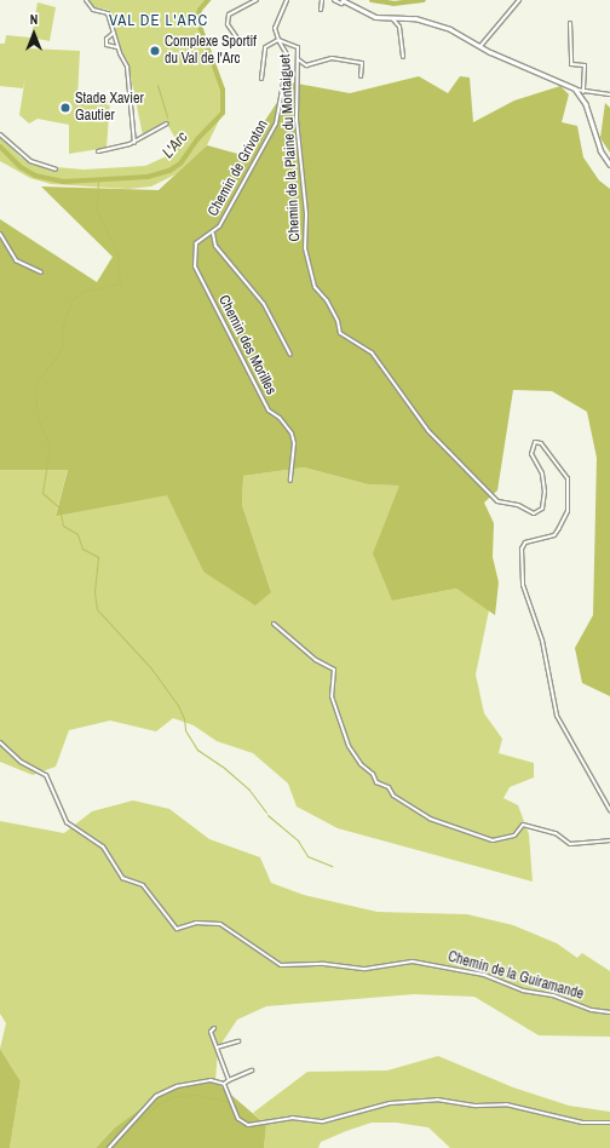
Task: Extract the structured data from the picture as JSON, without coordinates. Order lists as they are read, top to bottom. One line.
{"streets":{"street":["Chemin de la Plaine du Montaiguet","Chemin de Grivoton","Chemin des Morilles","Chemin de la Guiramande"]},"crossings":[["Chemin de la Plaine du Montaiguet","Chemin de Grivoton"],["Chemin de Grivoton","Chemin des Morilles"]],"districts":["VAL DE L'ARC"],"water":["L'Arc"],"places":["Complexe Sportif du Val de l'Arc","Stade Xavier Gautier"],"north":"top"}
